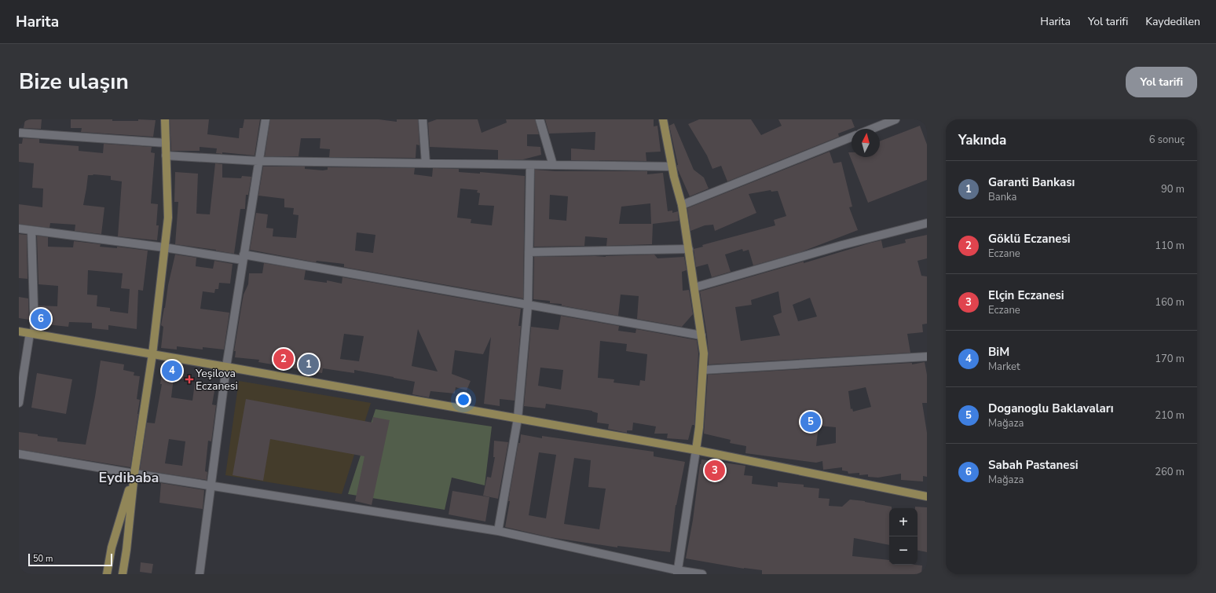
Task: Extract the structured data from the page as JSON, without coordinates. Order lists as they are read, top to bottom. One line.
{"districts":["Eydibaba"],"places":{"health":["Yeşilova Eczanesi"]},"scale_bar":"50 m","north":"top","page":{"header":"Harita","nav":["Harita","Yol tarifi","Kaydedilen"],"title":"Bize ulaşın","buttons":"Yol tarifi","heading":["Yakında","6 sonuç"],"list":[{"mark":"1","name":"Garanti Bankası","note":"Banka","value":"90 m"},{"mark":"2","name":"Göklü Eczanesi","note":"Eczane","value":"110 m"},{"mark":"3","name":"Elçin Eczanesi","note":"Eczane","value":"160 m"},{"mark":"4","name":"BiM","note":"Market","value":"170 m"},{"mark":"5","name":"Doganoglu Baklavaları","note":"Mağaza","value":"210 m"},{"mark":"6","name":"Sabah Pastanesi","note":"Mağaza","value":"260 m"}],"pins":["6","2","1","4","5","3"],"map_buttons":["+","−"],"scale":"50 m"}}
